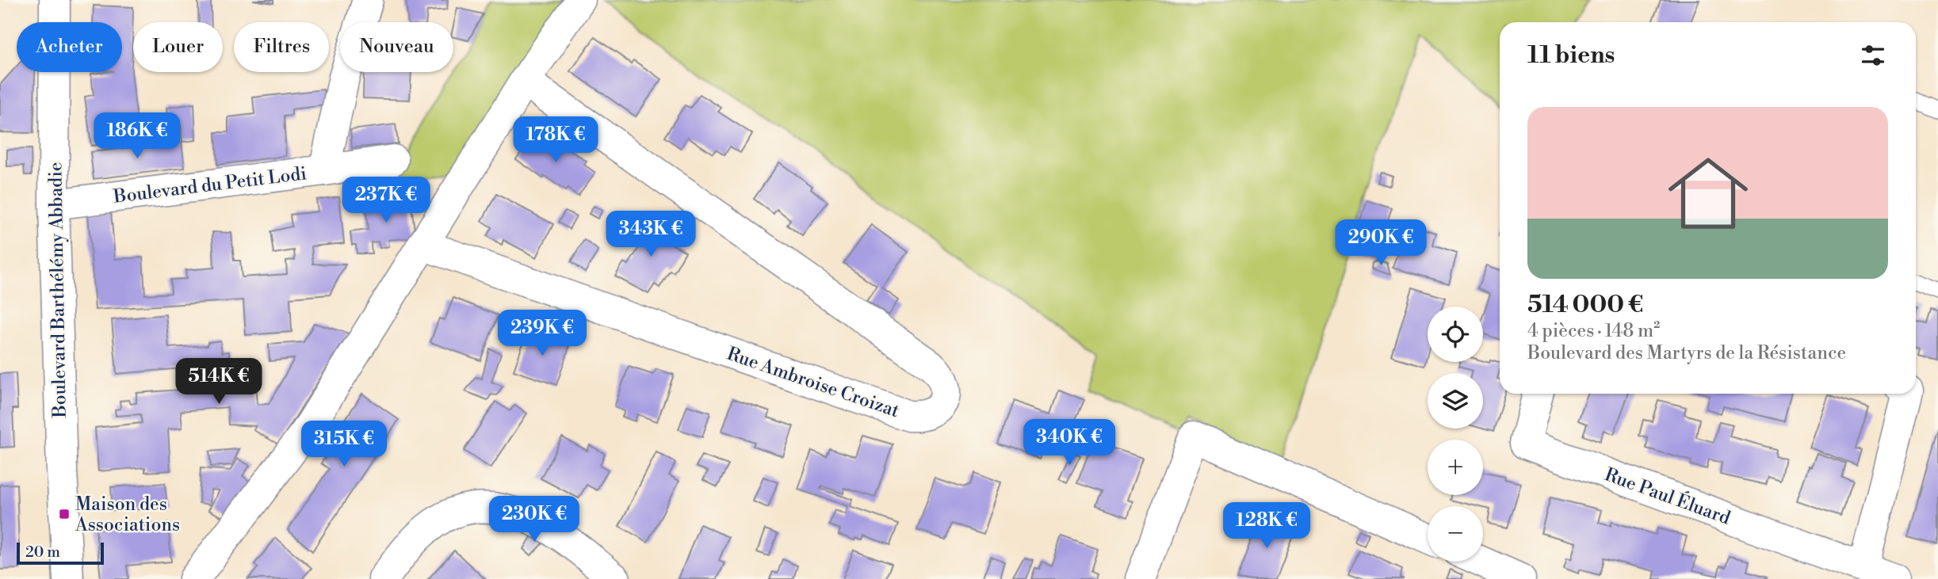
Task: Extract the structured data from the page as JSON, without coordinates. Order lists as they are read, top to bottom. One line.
{"streets":{"street":["Boulevard du Petit Lodi","Boulevard Barthélémy Abbadie","Rue Ambroise Croizat","Rue Paul Éluard"]},"crossings":[["Boulevard du Petit Lodi","Boulevard Barthélémy Abbadie"]],"places":{"transit":["Maison des Associations"]},"scale_bar":"20 m","page":{"chip":["Acheter","Louer","Filtres","Nouveau"],"heading":"11 biens","list":[{"name":"514 000 €","note":"4 pièces · 148 m² · Boulevard des Martyrs de la Résistance"}],"price":["186K €","178K €","237K €","343K €","290K €","239K €","514K €","340K €","315K €","230K €","128K €"],"map_buttons":["+","−"],"scale":"20 m"}}
